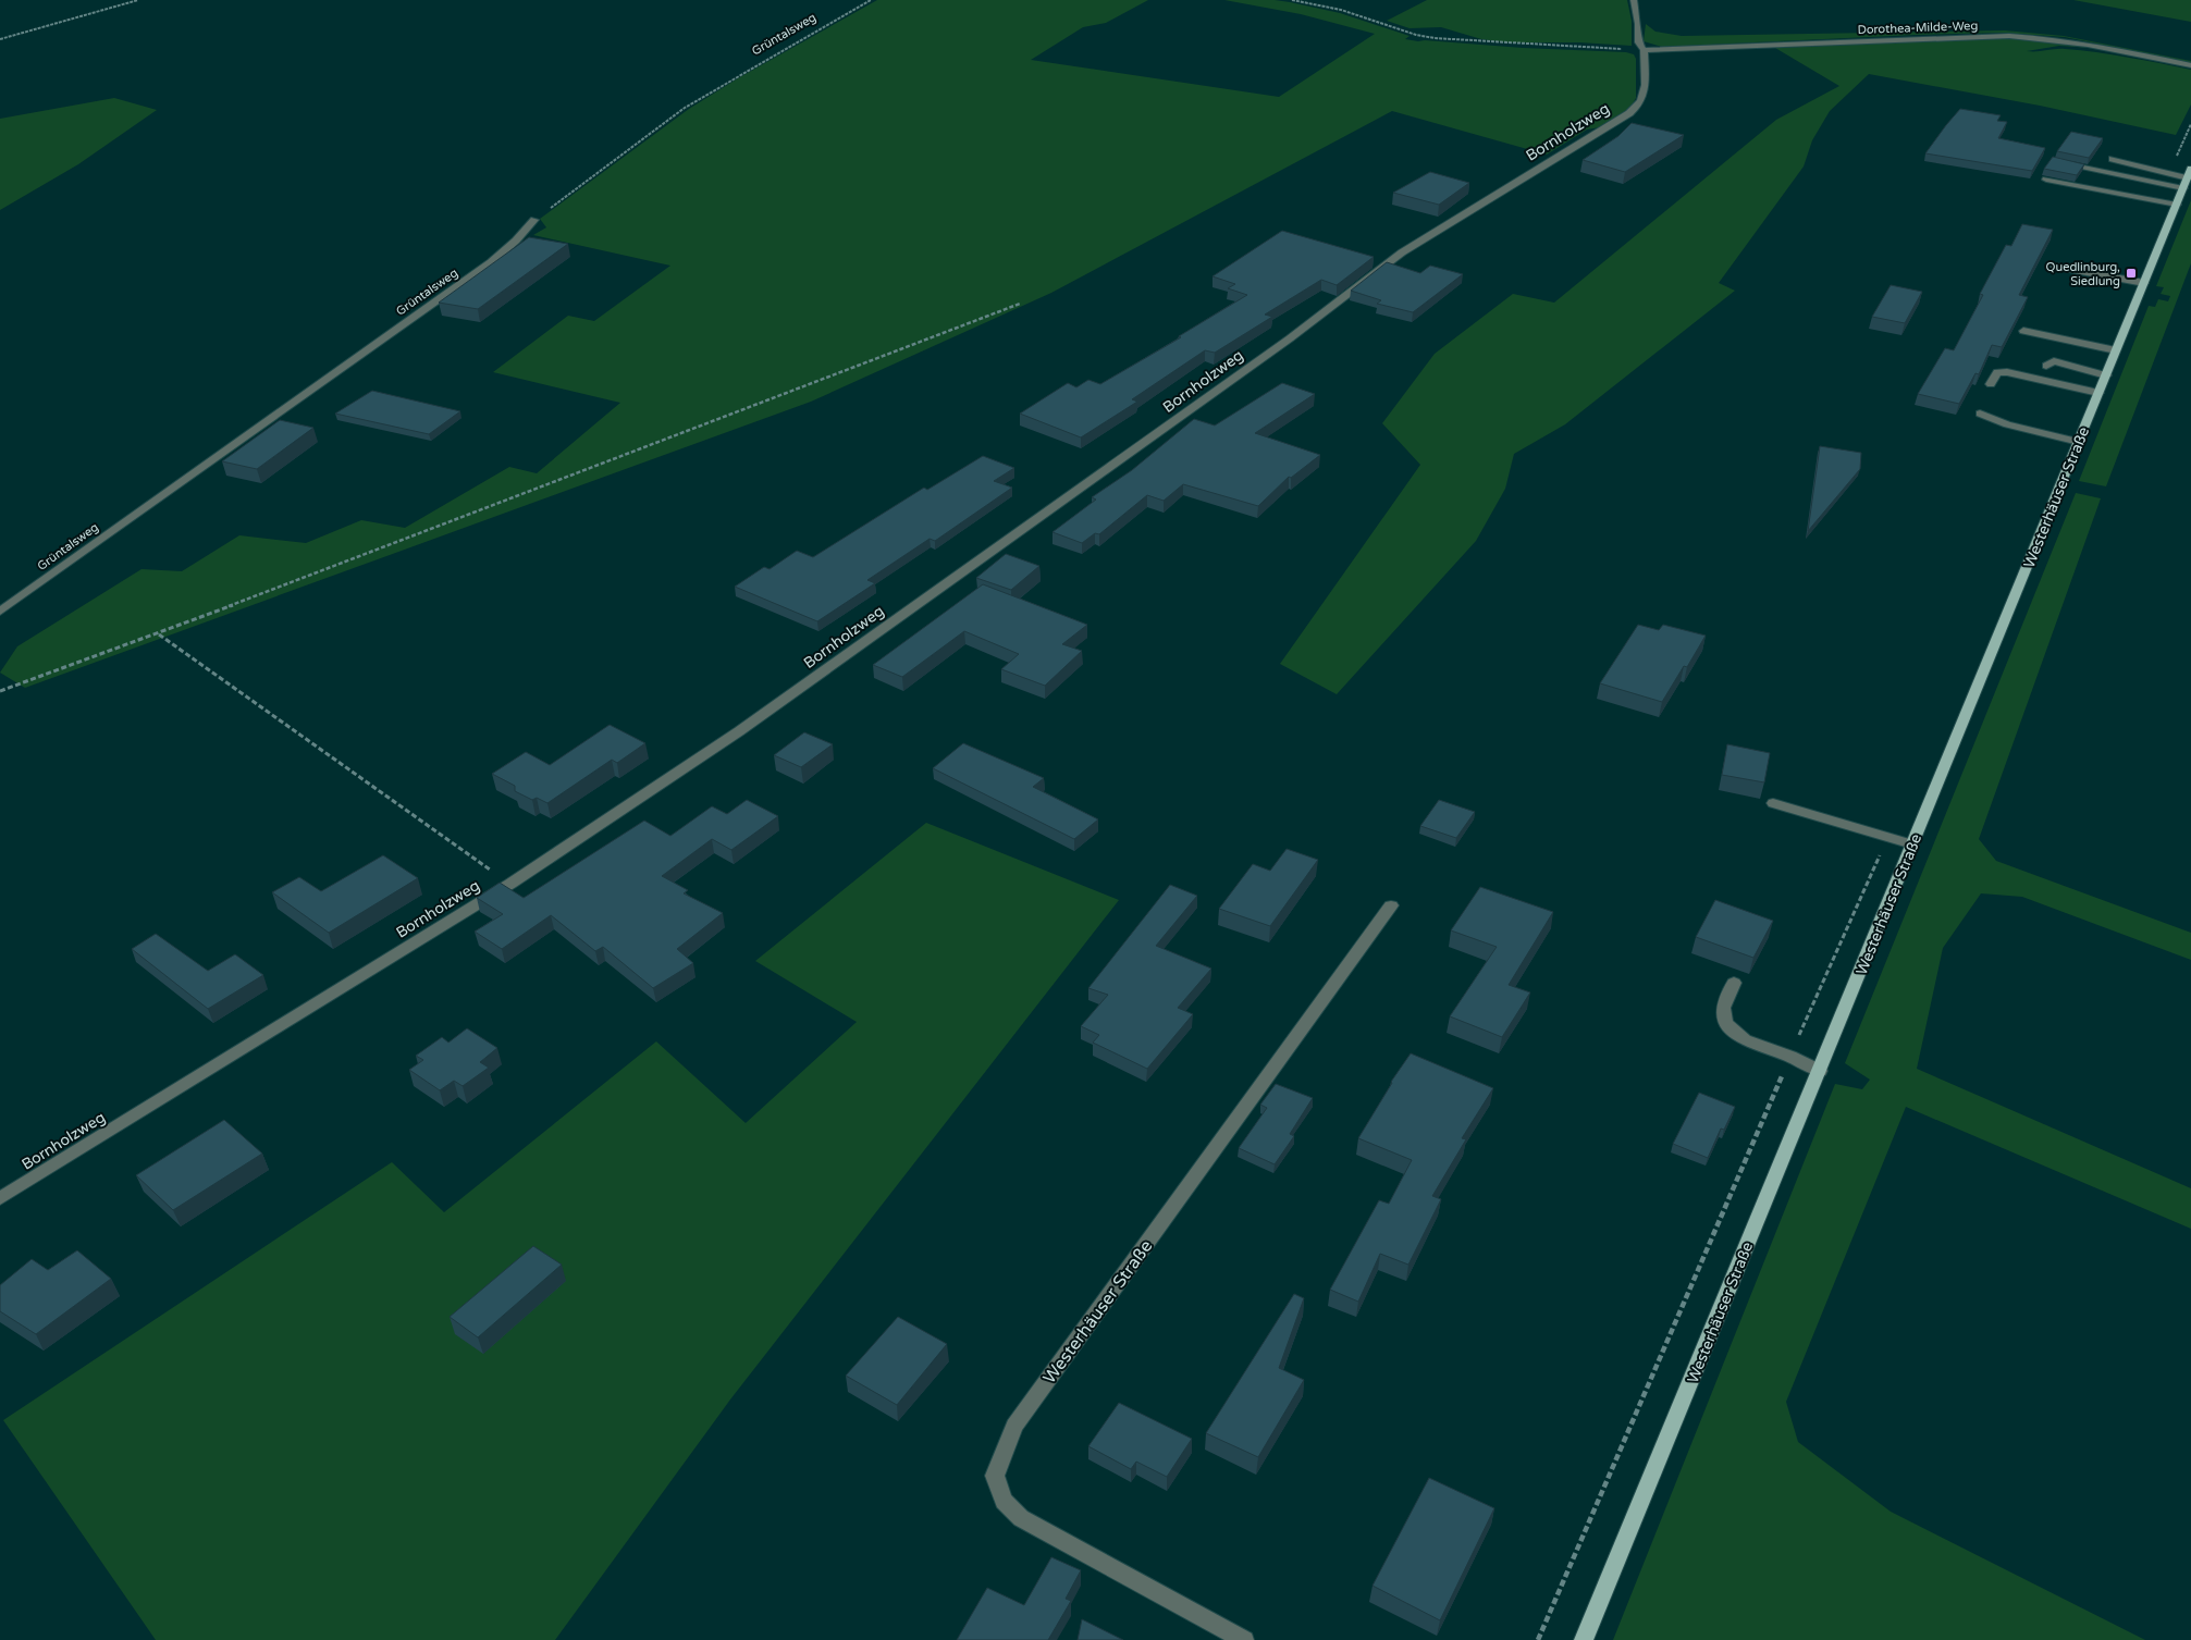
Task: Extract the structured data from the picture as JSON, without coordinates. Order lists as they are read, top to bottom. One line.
{"streets":{"main road":["Westerhäuser Straße"],"street":["Dorothea-Milde-Weg","Grüntalsweg","Bornholzweg"]},"crossings":[["Dorothea-Milde-Weg","Bornholzweg"]],"places":{"transit":["Quedlinburg, Siedlung"]}}
